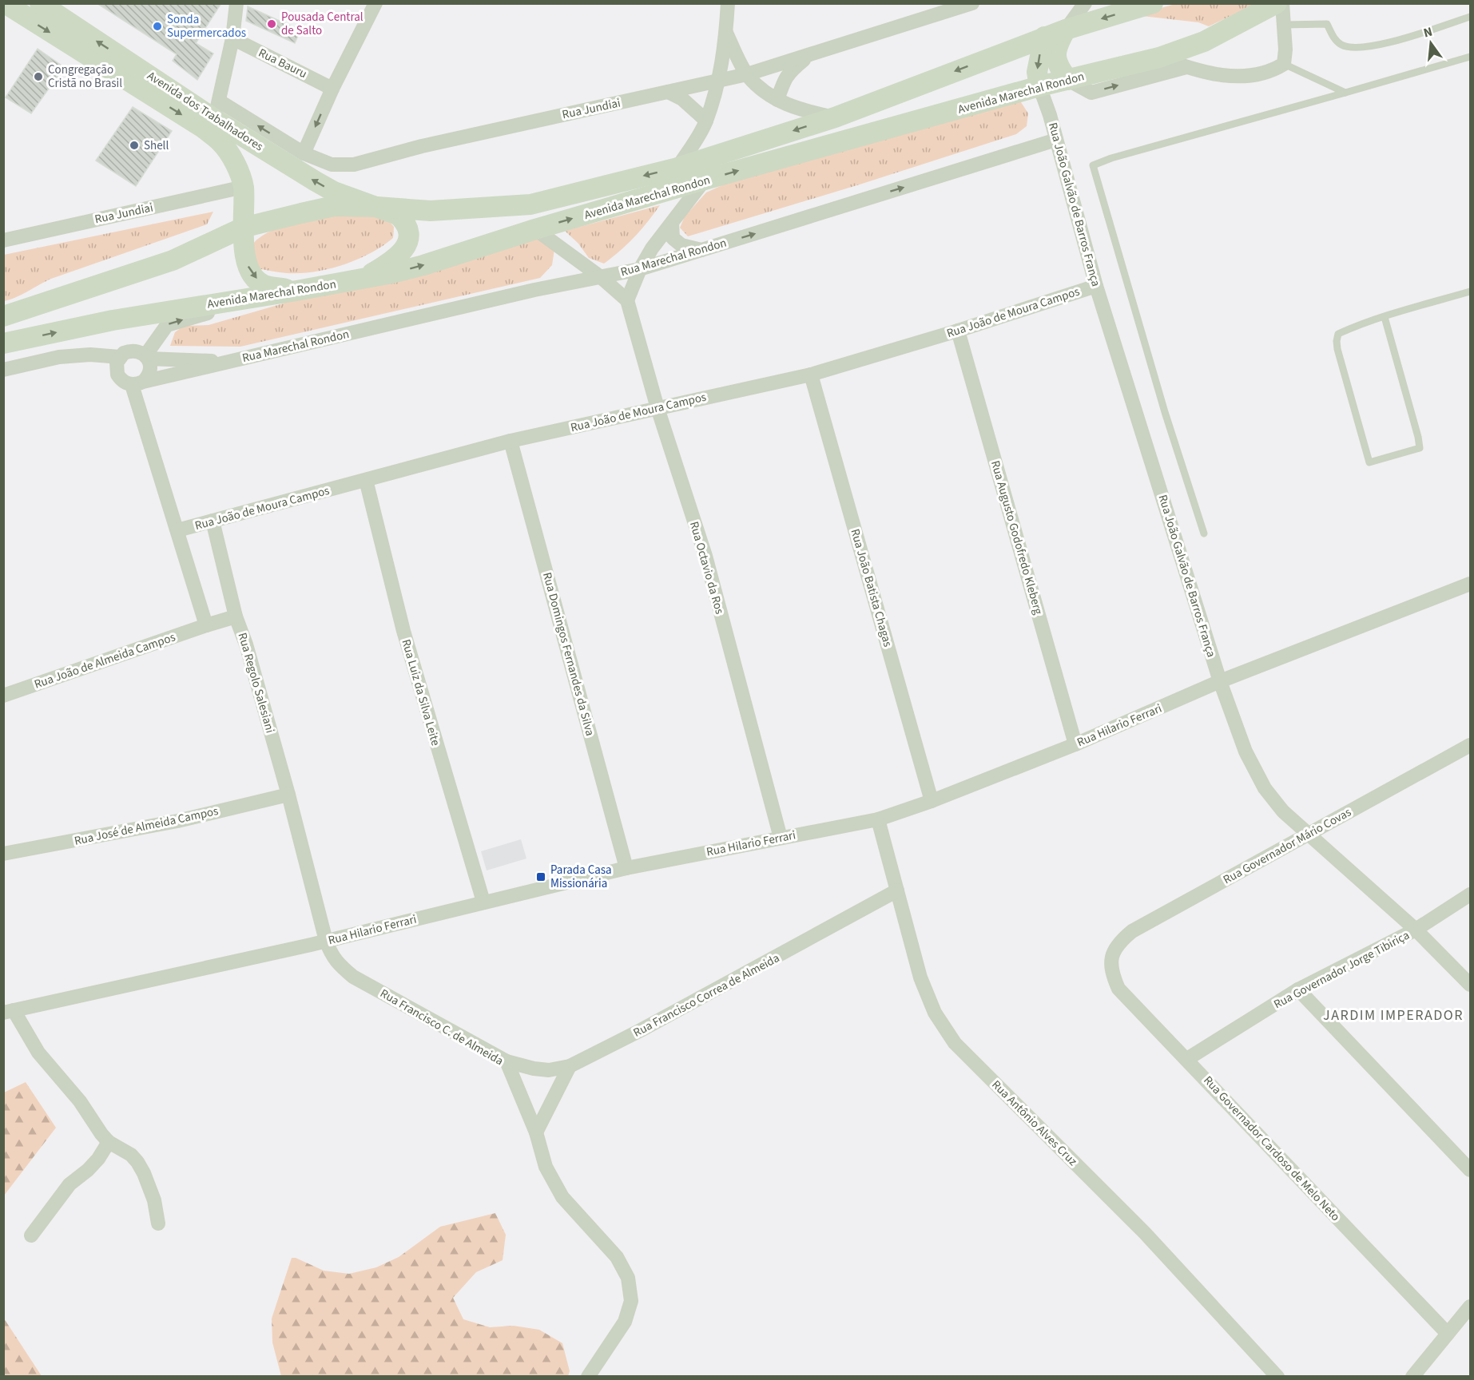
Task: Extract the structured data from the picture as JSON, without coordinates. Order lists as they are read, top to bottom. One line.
{"streets":{"main road":["Avenida Marechal Rondon","Avenida dos Trabalhadores"],"street":["Rua Bauru","Rua Jundiai","Rua João Galvão de Barros França","Rua Marechal Rondon","Rua João de Moura Campos","Rua Augusto Godofredo Kleberg","Rua Octavio da Ros","Rua João Batista Chagas","Rua Domingos Fernandes da Silva","Rua João de Almeida Campos","Rua Regolo Salesiani","Rua Luiz da Silva Leite","Rua Hilario Ferrari","Rua José de Almeida Campos","Rua Governador Mário Covas","Rua Governador Jorge Tibiriça","Rua Francisco Correa de Almeida","Rua Francisco C. de Almeida","Rua Antônio Alves Cruz","Rua Governador Cardoso de Melo Neto"]},"crossings":[["Avenida Marechal Rondon","Avenida dos Trabalhadores"],["Avenida Marechal Rondon","Rua João Galvão de Barros França"],["Rua Jundiai","Avenida dos Trabalhadores"],["Rua João Galvão de Barros França","Rua Marechal Rondon"],["Rua João Galvão de Barros França","Rua João de Moura Campos"],["Rua João Galvão de Barros França","Rua Hilario Ferrari"],["Rua João Galvão de Barros França","Rua Governador Mário Covas"],["Rua João Galvão de Barros França","Rua Governador Jorge Tibiriça"],["Rua João de Moura Campos","Rua Augusto Godofredo Kleberg"],["Rua João de Moura Campos","Rua Octavio da Ros"],["Rua João de Moura Campos","Rua João Batista Chagas"],["Rua João de Moura Campos","Rua Domingos Fernandes da Silva"],["Rua João de Moura Campos","Rua Luiz da Silva Leite"],["Rua Augusto Godofredo Kleberg","Rua Hilario Ferrari"],["Rua Octavio da Ros","Rua Hilario Ferrari"],["Rua João Batista Chagas","Rua Hilario Ferrari"],["Rua Domingos Fernandes da Silva","Rua Hilario Ferrari"],["Rua João de Almeida Campos","Rua Regolo Salesiani"],["Rua Regolo Salesiani","Rua Hilario Ferrari"],["Rua Regolo Salesiani","Rua José de Almeida Campos"],["Rua Regolo Salesiani","Rua Francisco C. de Almeida"],["Rua Luiz da Silva Leite","Rua Hilario Ferrari"],["Rua Hilario Ferrari","Rua Francisco C. de Almeida"],["Rua Hilario Ferrari","Rua Antônio Alves Cruz"],["Rua Governador Mário Covas","Rua Governador Cardoso de Melo Neto"],["Rua Governador Jorge Tibiriça","Rua Governador Cardoso de Melo Neto"],["Rua Francisco Correa de Almeida","Rua Francisco C. de Almeida"],["Rua Francisco Correa de Almeida","Rua Antônio Alves Cruz"]],"one_way":["Rua Marechal Rondon"],"districts":["JARDIM IMPERADOR"],"places":{"other":["Pousada Central de Salto","Sonda Supermercados","Congregação Cristã no Brasil","Shell"],"transit":["Parada Casa Missionária"]},"north":"top"}
